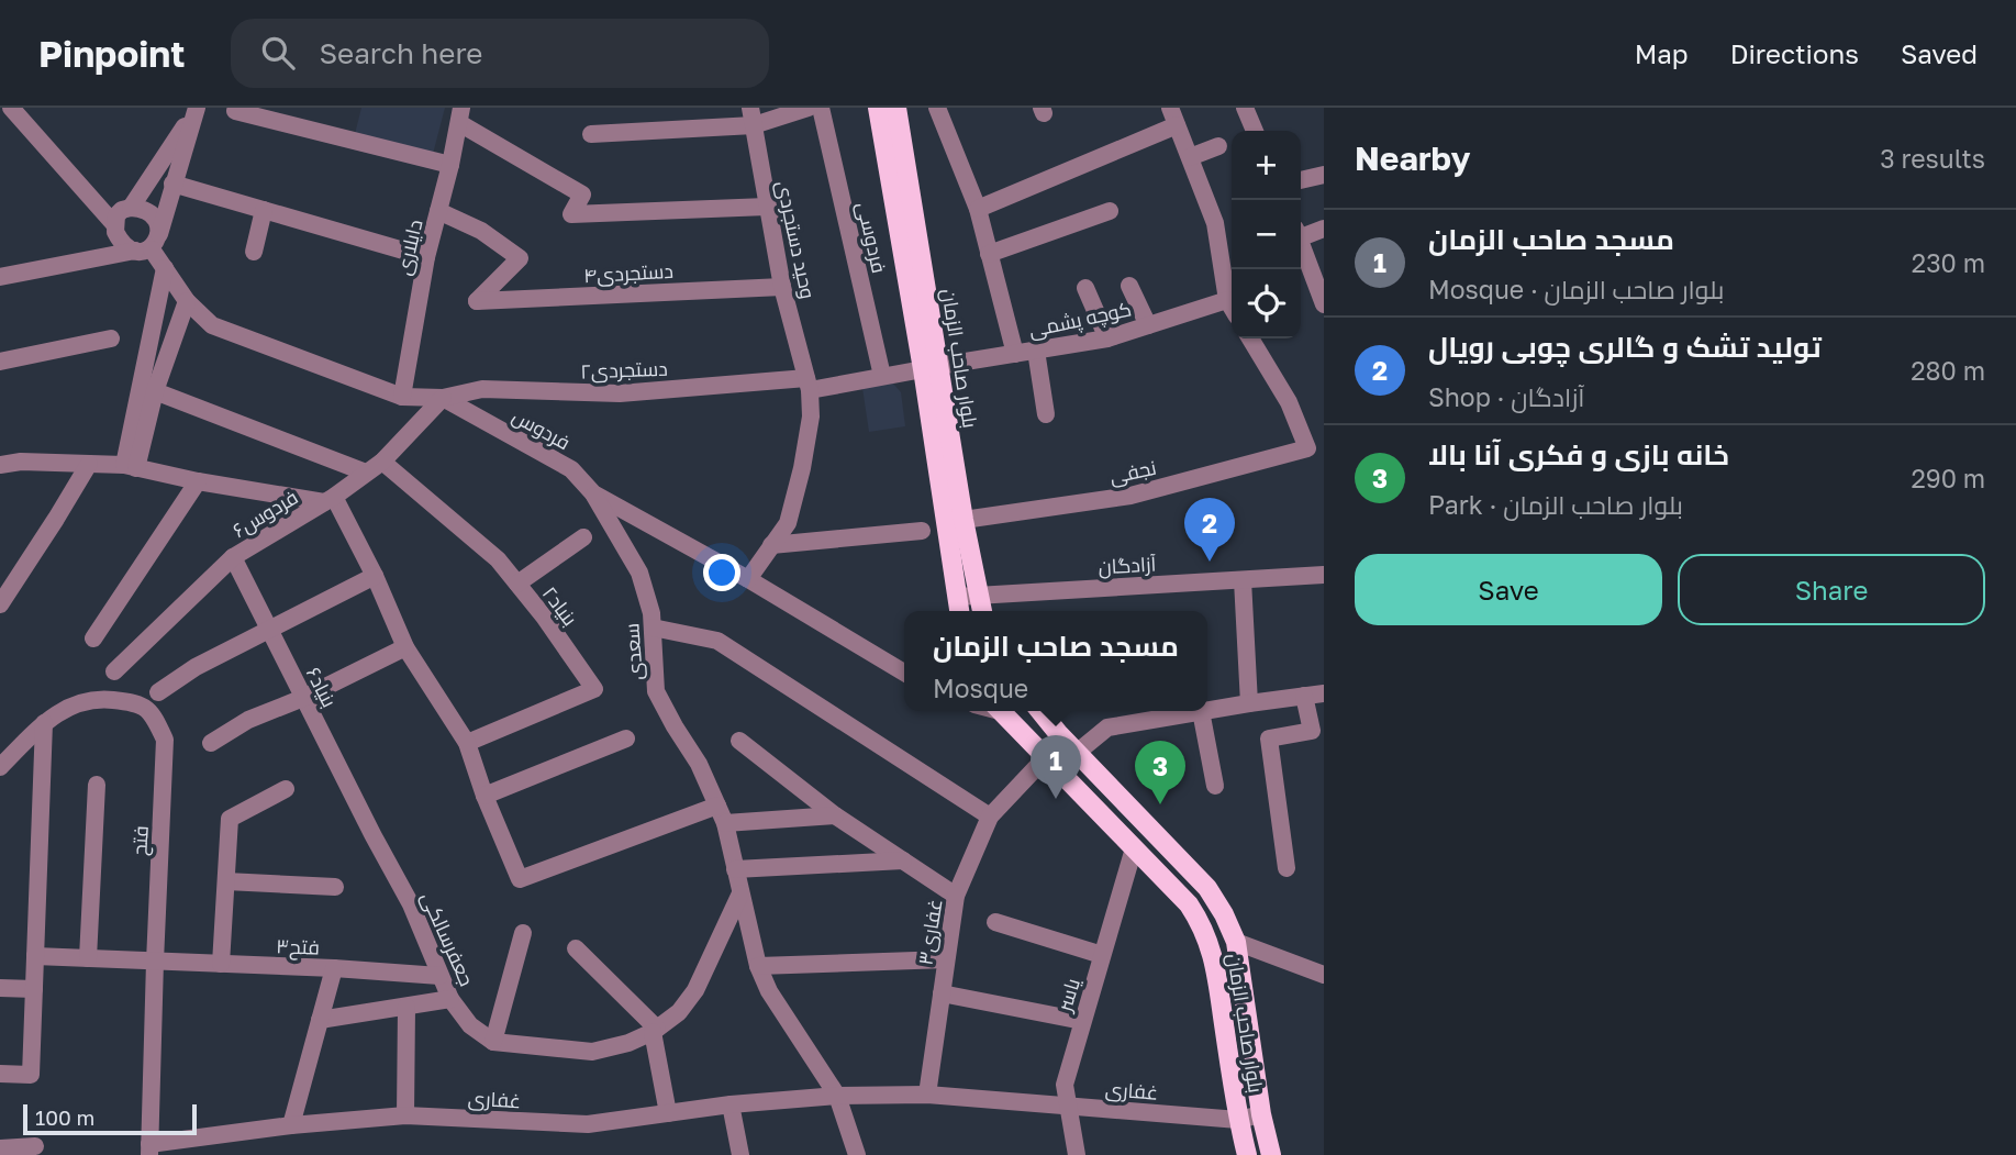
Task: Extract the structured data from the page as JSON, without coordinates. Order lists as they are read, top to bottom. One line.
{"streets":{"main road":["بلوار صاحب الزمان"],"street":["فردوسی","وحید دستجردی","دایلاری","دستجردی۴","کوچه پشمی","دستجردی۲","فردوس","نجفی","فردوس۶","آزادگان","بنیاد۲","سعدی","بنیاد۶","فتح","غفاری۳","جعفرسالکی","فتح۳","یاسر","غفاری"]},"crossings":[["فردوسی","کوچه پشمی"],["فردوسی","دستجردی۲"],["وحید دستجردی","دستجردی۴"],["وحید دستجردی","دستجردی۲"],["وحید دستجردی","فردوس"],["دایلاری","دستجردی۴"],["دایلاری","فردوس"],["کوچه پشمی","بلوار صاحب الزمان"],["کوچه پشمی","دستجردی۲"],["بلوار صاحب الزمان","نجفی"],["بلوار صاحب الزمان","آزادگان"],["بلوار صاحب الزمان","غفاری۳"],["بلوار صاحب الزمان","یاسر"],["بلوار صاحب الزمان","غفاری"],["دستجردی۲","فردوس"],["دستجردی۲","فردوس۶"],["فردوس","فردوس۶"],["فردوس","سعدی"],["فردوس۶","بنیاد۲"],["فردوس۶","بنیاد۶"],["سعدی","غفاری"],["بنیاد۶","جعفرسالکی"],["فتح","فتح۳"],["فتح","غفاری"],["غفاری۳","غفاری"],["جعفرسالکی","فتح۳"],["یاسر","غفاری"]],"scale_bar":"100 m","page":{"header":"Pinpoint","search":"Search here","nav":["Map","Directions","Saved"],"heading":["Nearby","3 results"],"map_buttons":["+","−"],"list":[{"mark":"1","name":"مسجد صاحب الزمان","note":"Mosque · بلوار صاحب الزمان","value":"230 m"},{"mark":"2","name":"تولید تشک و گالری چوبی رویال","note":"Shop · آزادگان","value":"280 m"},{"mark":"3","name":"خانه بازی و فکری آنا بالا","note":"Park · بلوار صاحب الزمان","value":"290 m"}],"pins":["2","1","3"],"buttons":["Save","Share"],"popup":["مسجد صاحب الزمان","Mosque"],"scale":"100 m"}}
